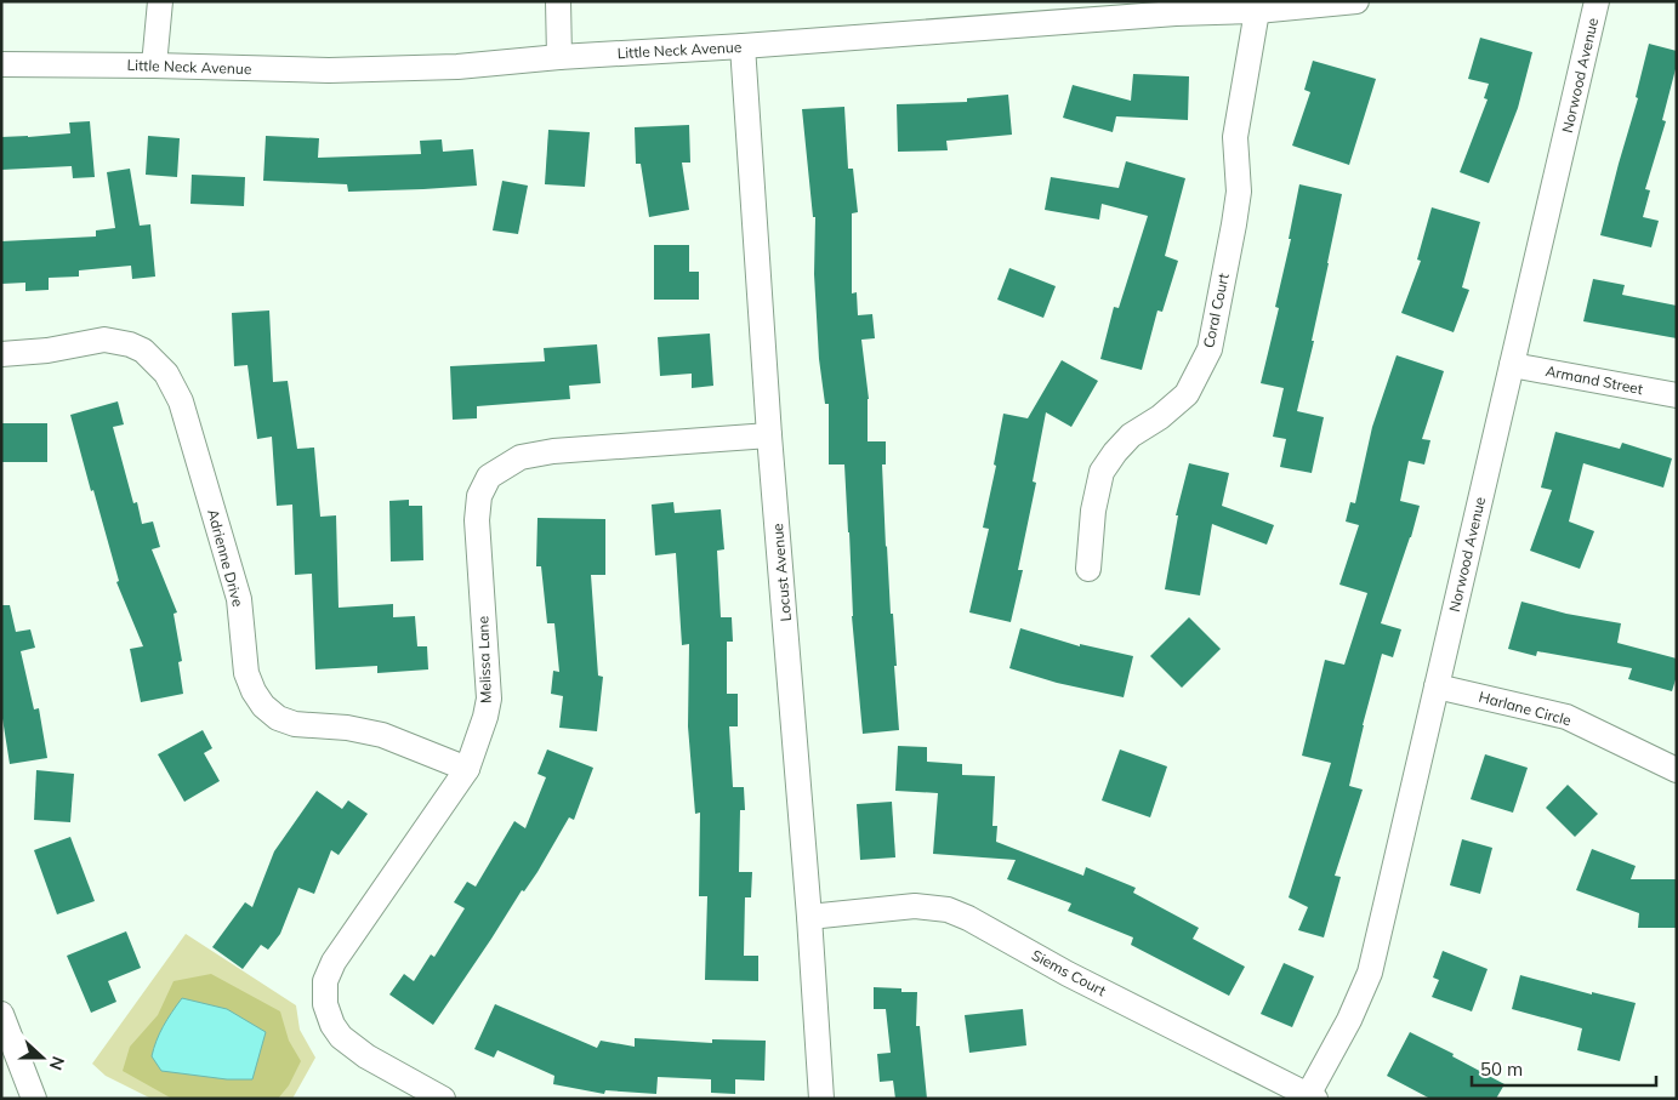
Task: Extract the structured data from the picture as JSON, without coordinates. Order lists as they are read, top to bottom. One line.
{"streets":{"street":["Little Neck Avenue","Norwood Avenue","Coral Court","Armand Street","Adrienne Drive","Locust Avenue","Melissa Lane","Harlane Circle","Siems Court"]},"crossings":[["Little Neck Avenue","Coral Court"],["Little Neck Avenue","Locust Avenue"],["Norwood Avenue","Armand Street"],["Norwood Avenue","Harlane Circle"],["Norwood Avenue","Siems Court"],["Adrienne Drive","Melissa Lane"],["Locust Avenue","Melissa Lane"],["Locust Avenue","Siems Court"]],"scale_bar":"50 m","north":"right"}
